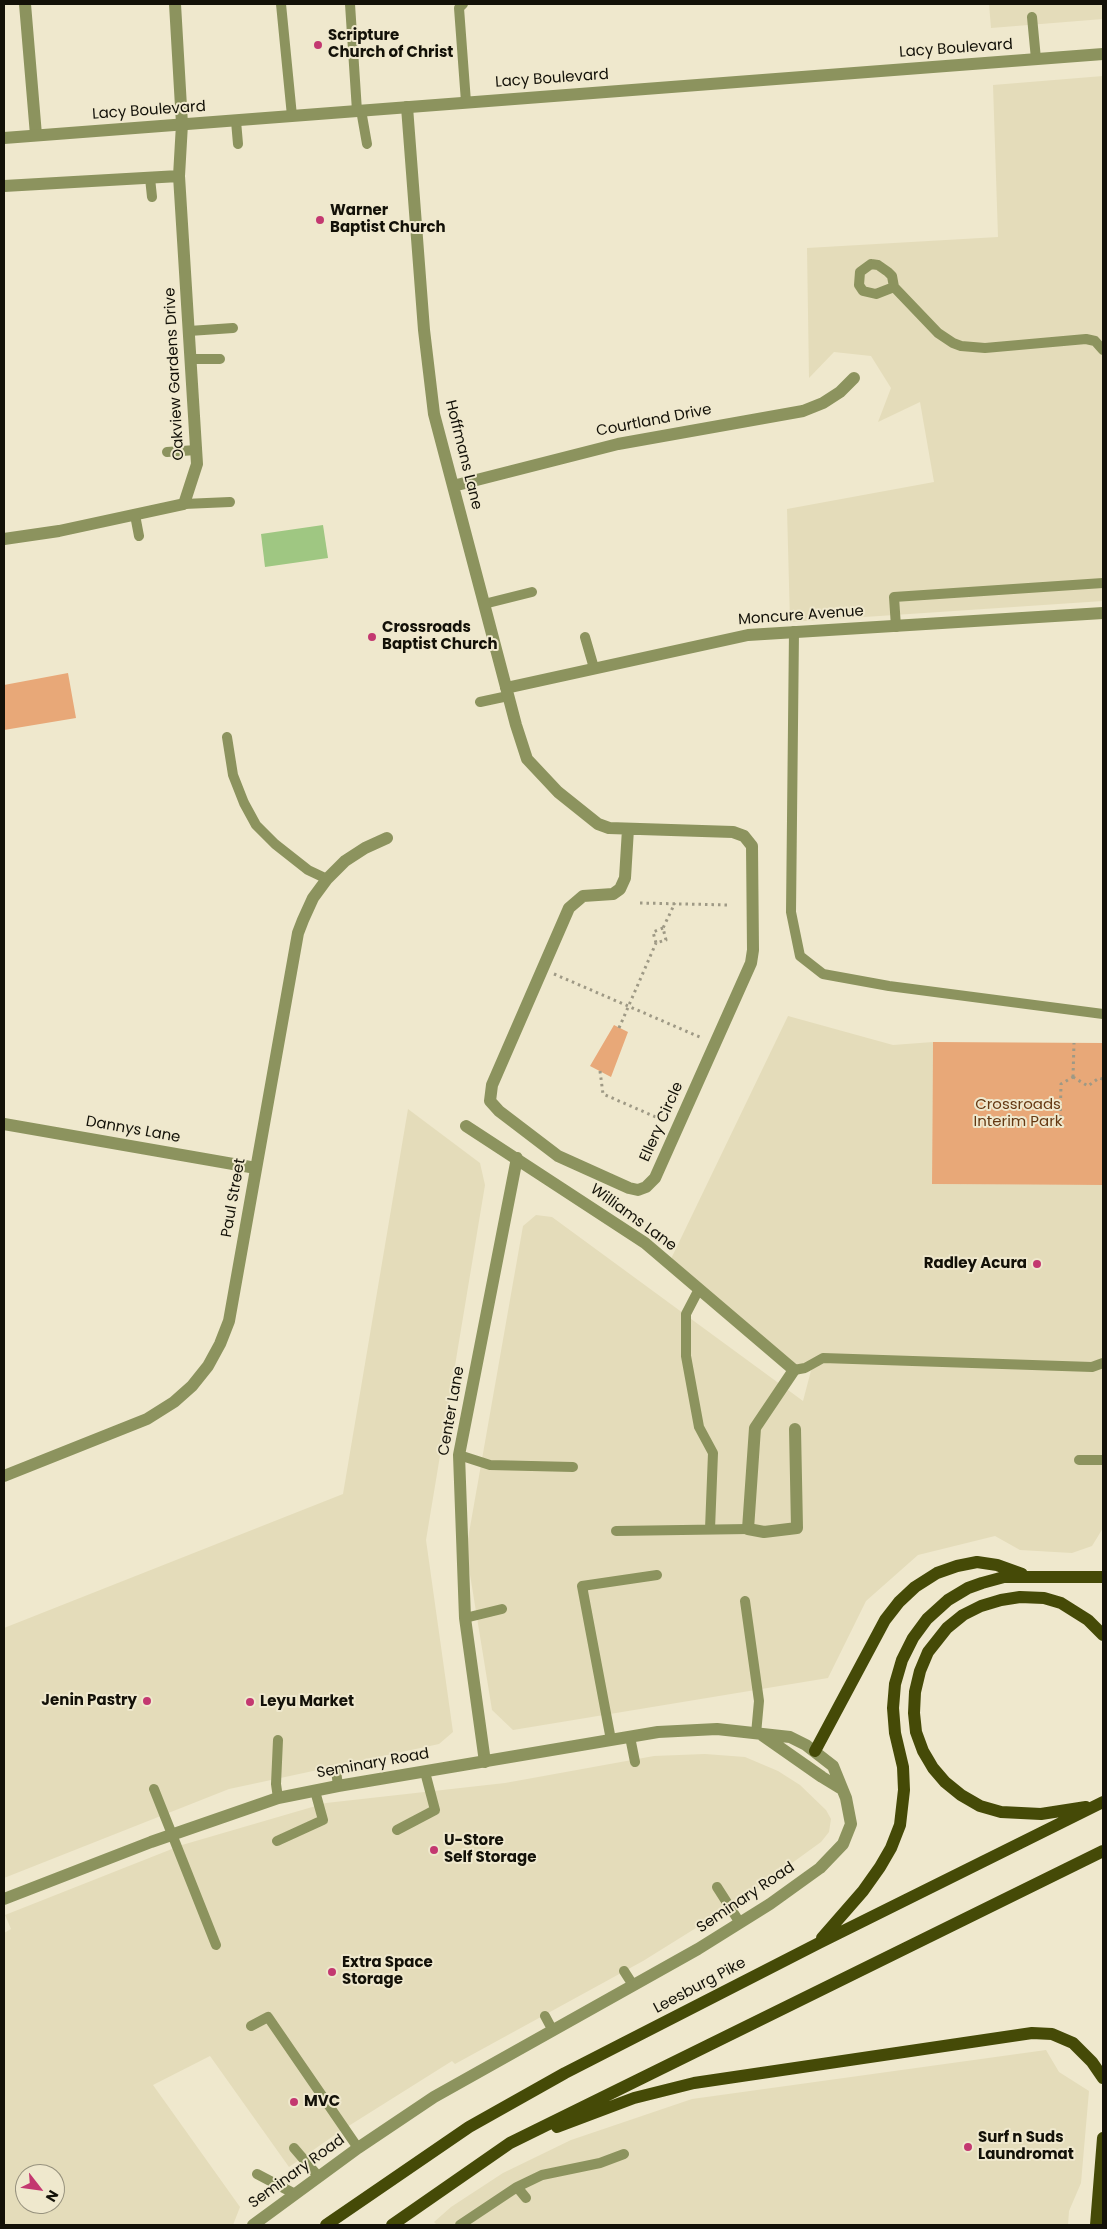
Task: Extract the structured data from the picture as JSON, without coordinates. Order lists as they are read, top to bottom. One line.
{"streets":{"main road":["Leesburg Pike"],"street":["Lacy Boulevard","Oakview Gardens Drive","Courtland Drive","Hoffmans Lane","Moncure Avenue","Ellery Circle","Dannys Lane","Paul Street","Williams Lane","Center Lane","Seminary Road"]},"crossings":[["Lacy Boulevard","Oakview Gardens Drive"],["Lacy Boulevard","Hoffmans Lane"],["Courtland Drive","Hoffmans Lane"],["Hoffmans Lane","Moncure Avenue"],["Hoffmans Lane","Ellery Circle"],["Dannys Lane","Paul Street"],["Williams Lane","Center Lane"],["Center Lane","Seminary Road"]],"parks":["Crossroads Interim Park"],"places":["Scripture Church of Christ","Warner Baptist Church","Crossroads Baptist Church","Radley Acura","Jenin Pastry","Leyu Market","U-Store Self Storage","Extra Space Storage","MVC","Surf n Suds Laundromat"],"north":"bottom right"}
